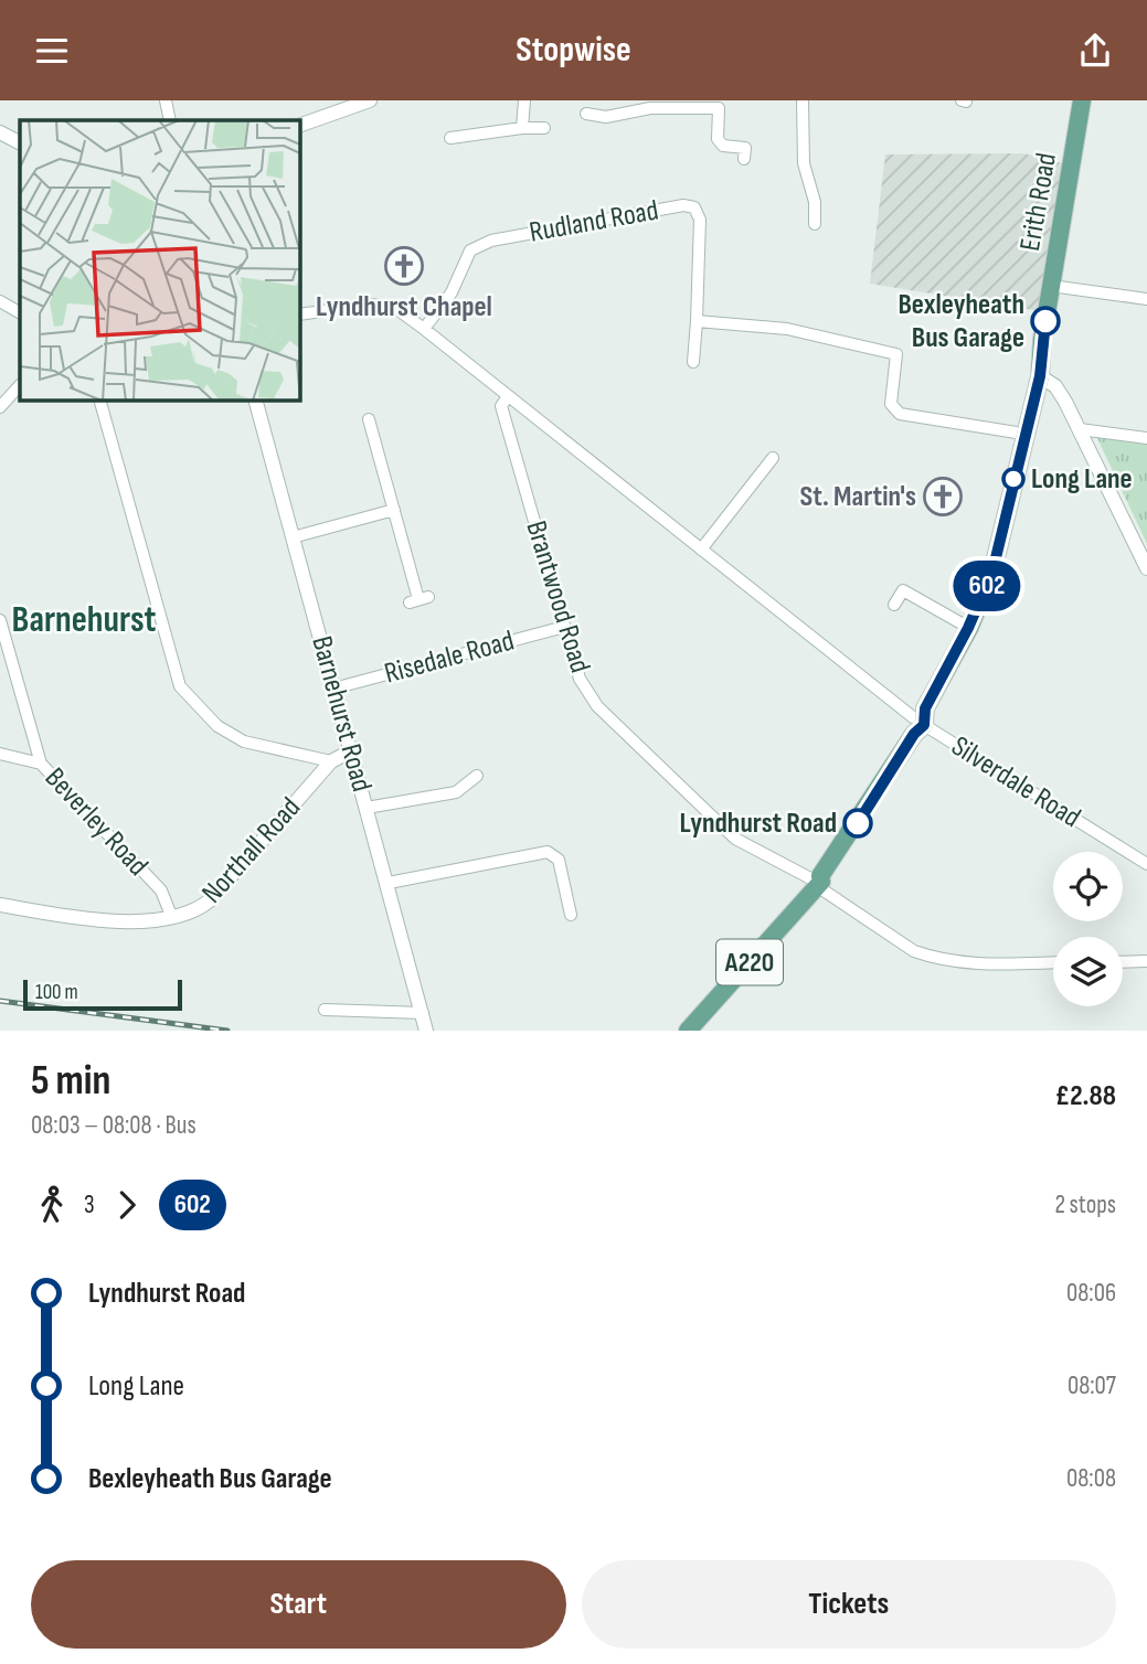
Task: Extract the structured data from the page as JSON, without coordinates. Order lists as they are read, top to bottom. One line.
{"streets":{"main road":["Erith Road","A220"],"street":["Rudland Road","Brantwood Road","Risedale Road","Barnehurst Road","Silverdale Road","Beverley Road","Northall Road"]},"crossings":[["Erith Road","Brantwood Road"],["Erith Road","Silverdale Road"],["Brantwood Road","Risedale Road"],["Risedale Road","Barnehurst Road"],["Barnehurst Road","Northall Road"],["Beverley Road","Northall Road"]],"districts":["Barnehurst"],"places":{"church":["Lyndhurst Chapel","St. Martin's"],"other":["Bexleyheath Bus Garage","Long Lane","Lyndhurst Road"]},"lines":["bus line 602"],"scale_bar":"100 m","page":{"header":"Stopwise","on_map":"602","scale":"100 m","heading":["5 min","08:03 – 08:08 · Bus","£2.88"],"legs":["3","602","2 stops"],"list":[{"name":"Lyndhurst Road","value":"08:06"},{"name":"Long Lane","value":"08:07"},{"name":"Bexleyheath Bus Garage","value":"08:08"}],"buttons":["Start","Tickets"]}}
